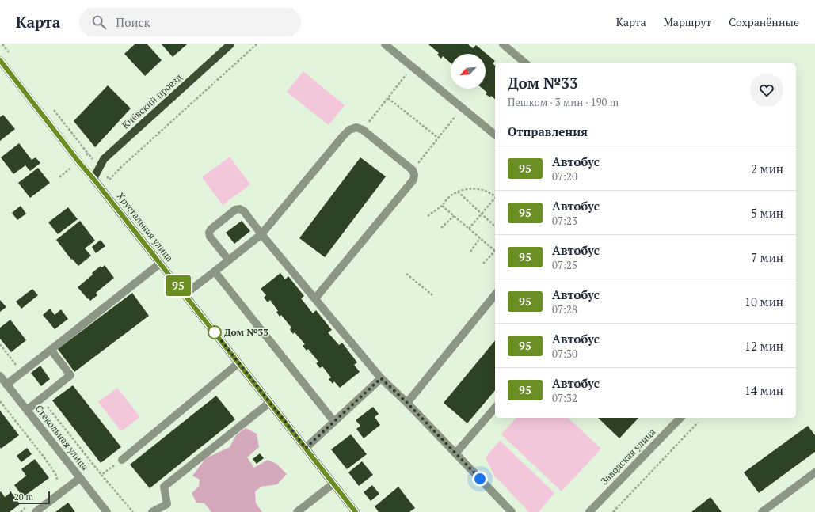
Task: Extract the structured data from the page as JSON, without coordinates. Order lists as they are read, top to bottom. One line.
{"streets":{"main road":["Киёвский проезд","Хрустальная улица"],"street":["Стекольная улица","Заводская улица"]},"crossings":[["Киёвский проезд","Хрустальная улица"]],"places":["Дом №33"],"lines":["bus line 95"],"scale_bar":"20 m","north":"bottom left","page":{"header":"Карта","search":"Поиск","nav":["Карта","Маршрут","Сохранённые"],"on_map":"95","heading":[["Дом №33","Пешком · 3 мин · 190 m"],"Отправления"],"list":[{"mark":"95","name":"Автобус","note":"07:20","value":"2 мин"},{"mark":"95","name":"Автобус","note":"07:23","value":"5 мин"},{"mark":"95","name":"Автобус","note":"07:25","value":"7 мин"},{"mark":"95","name":"Автобус","note":"07:28","value":"10 мин"},{"mark":"95","name":"Автобус","note":"07:30","value":"12 мин"},{"mark":"95","name":"Автобус","note":"07:32","value":"14 мин"}],"scale":"20 m"}}
